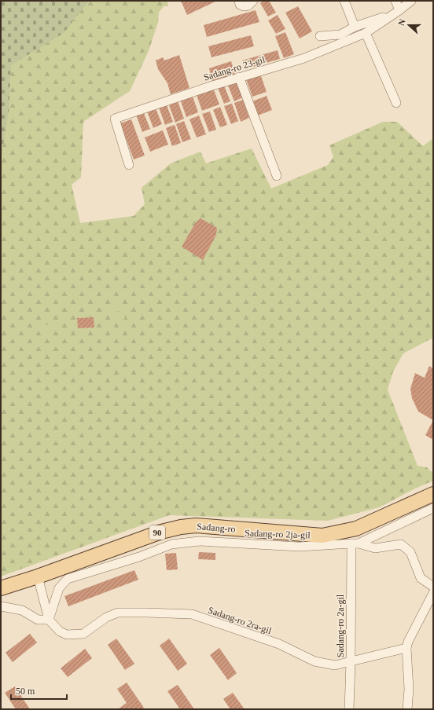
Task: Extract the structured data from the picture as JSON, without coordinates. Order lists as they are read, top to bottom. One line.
{"streets":{"main road":["Sadang-ro","90"],"street":["Sadang-ro 23-gil","Sadang-ro 2ja-gil","Sadang-ro 2ra-gil","Sadang-ro 2a-gil"]},"crossings":[["Sadang-ro 2ja-gil","Sadang-ro 2ra-gil"],["Sadang-ro 2ja-gil","Sadang-ro 2a-gil"],["Sadang-ro 2ra-gil","Sadang-ro 2a-gil"]],"scale_bar":"50 m","north":"left"}
